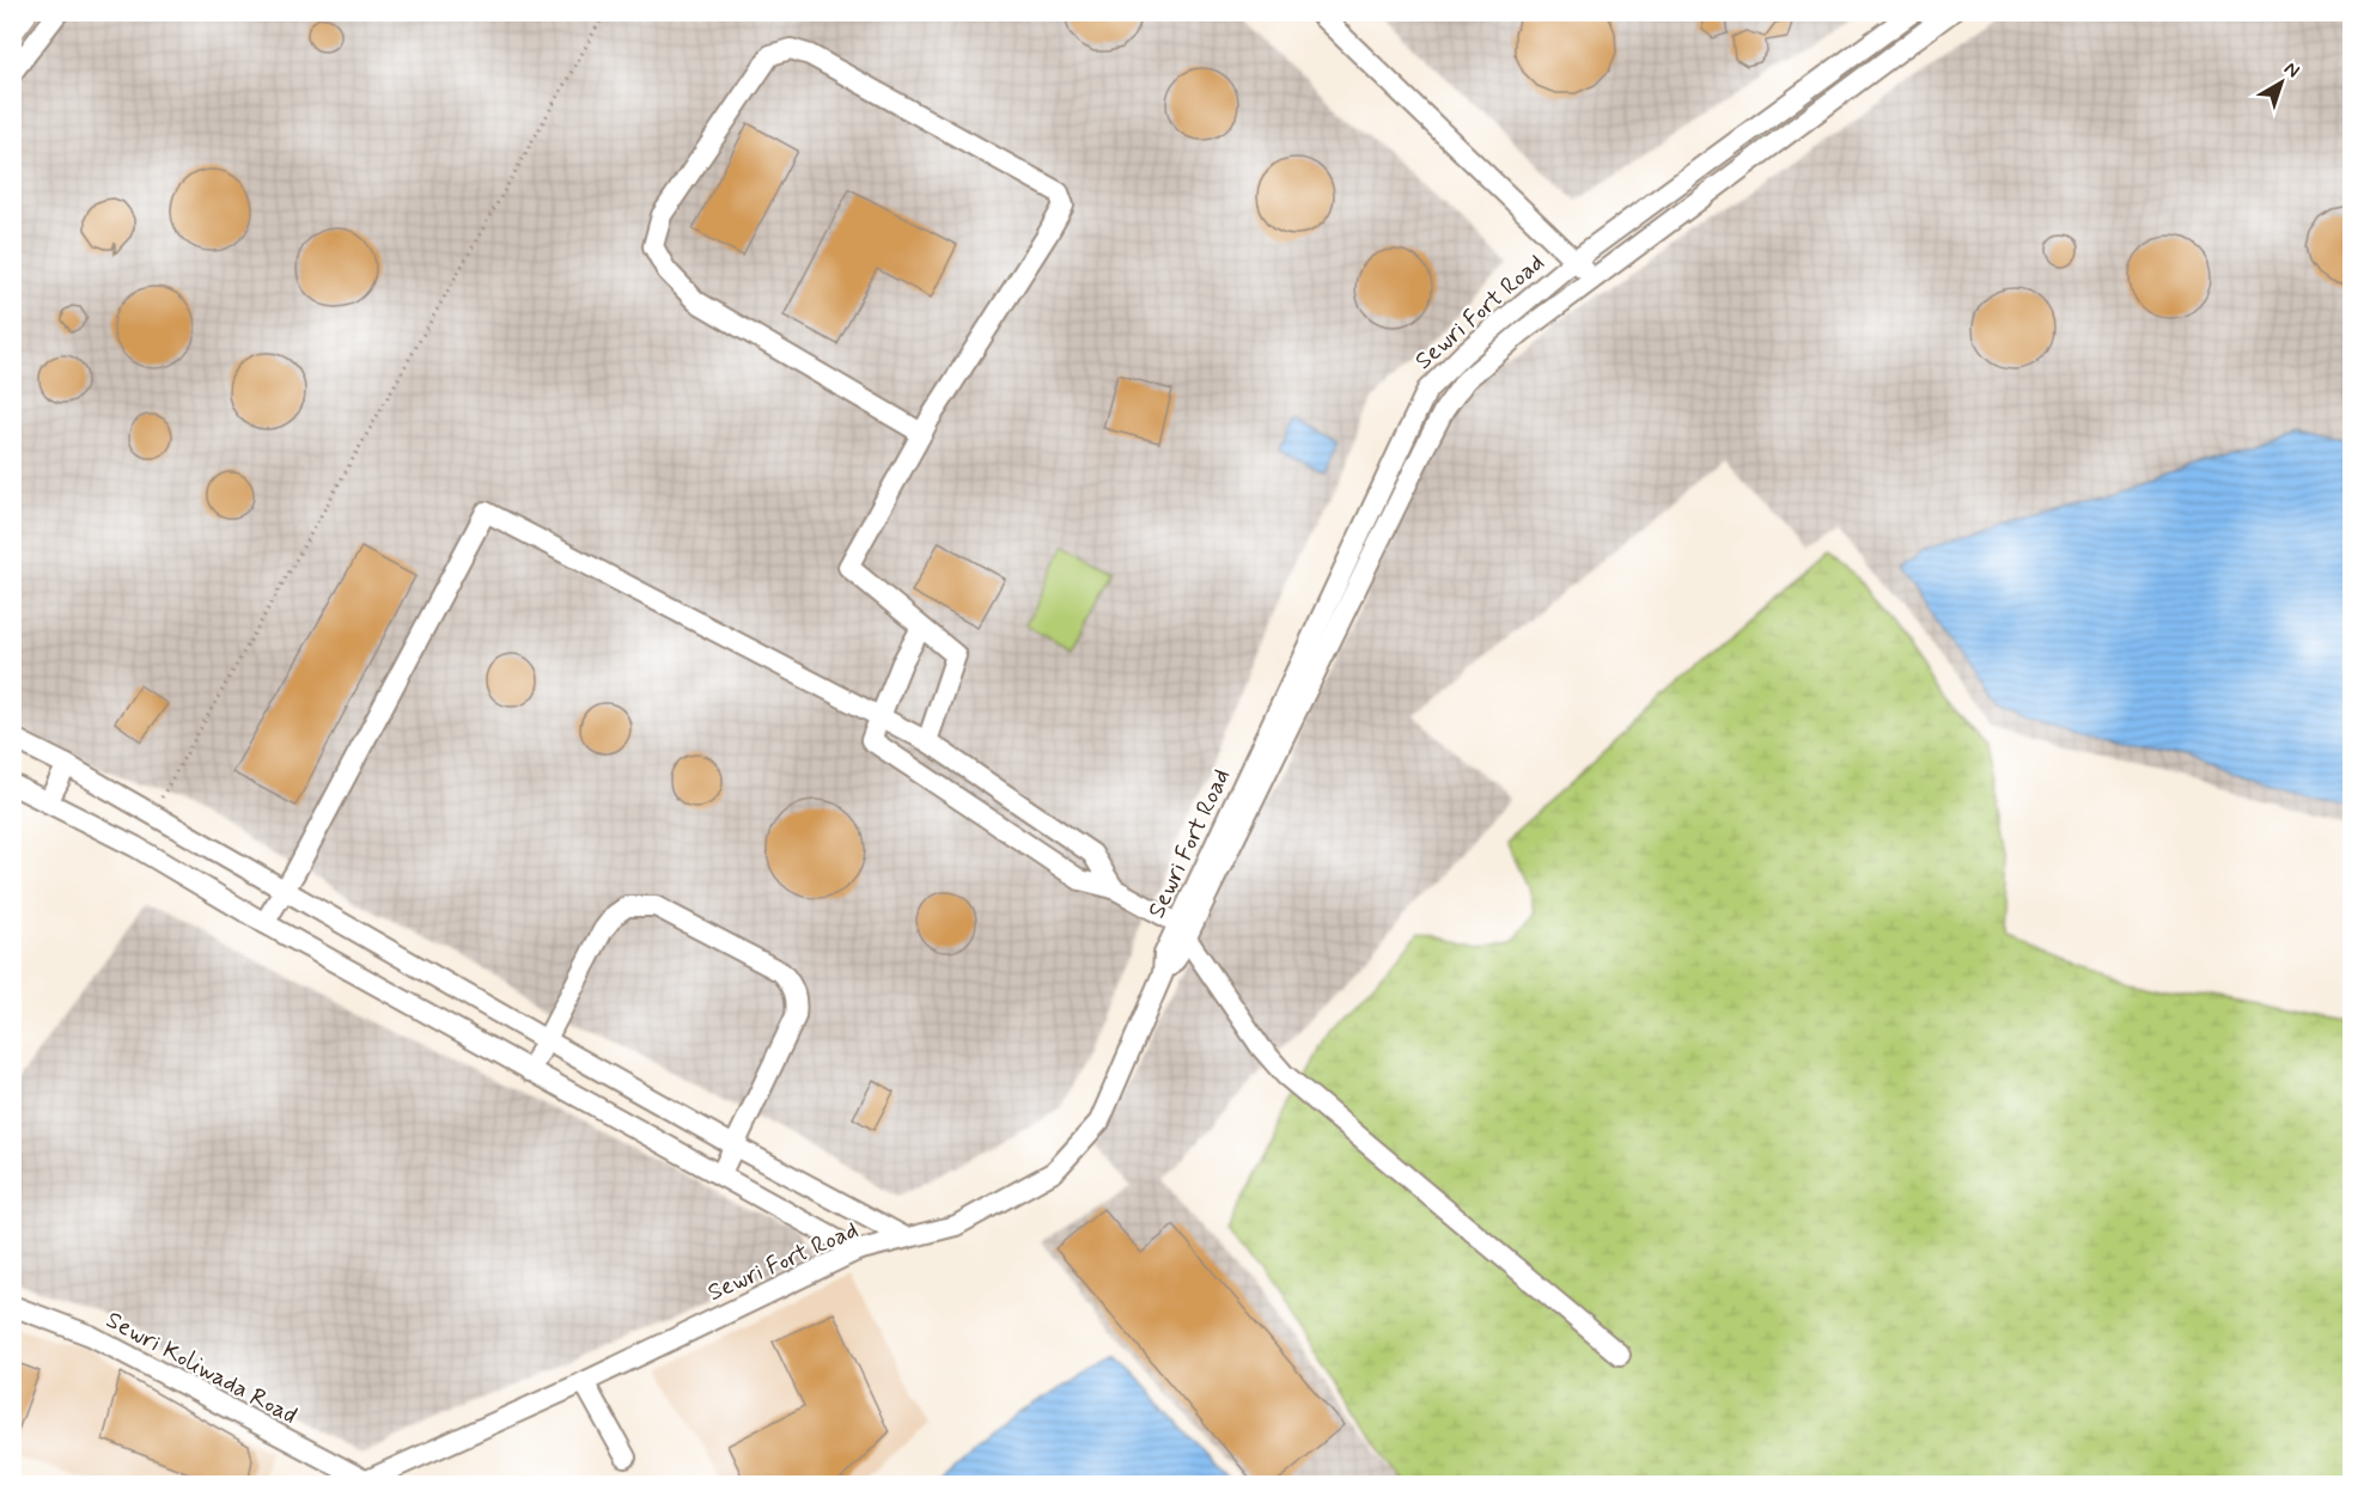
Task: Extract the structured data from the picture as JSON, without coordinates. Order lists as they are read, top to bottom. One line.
{"streets":{"street":["Sewri Fort Road","Sewri Koliwada Road"]},"crossings":[["Sewri Fort Road","Sewri Koliwada Road"]],"north":"top right"}
